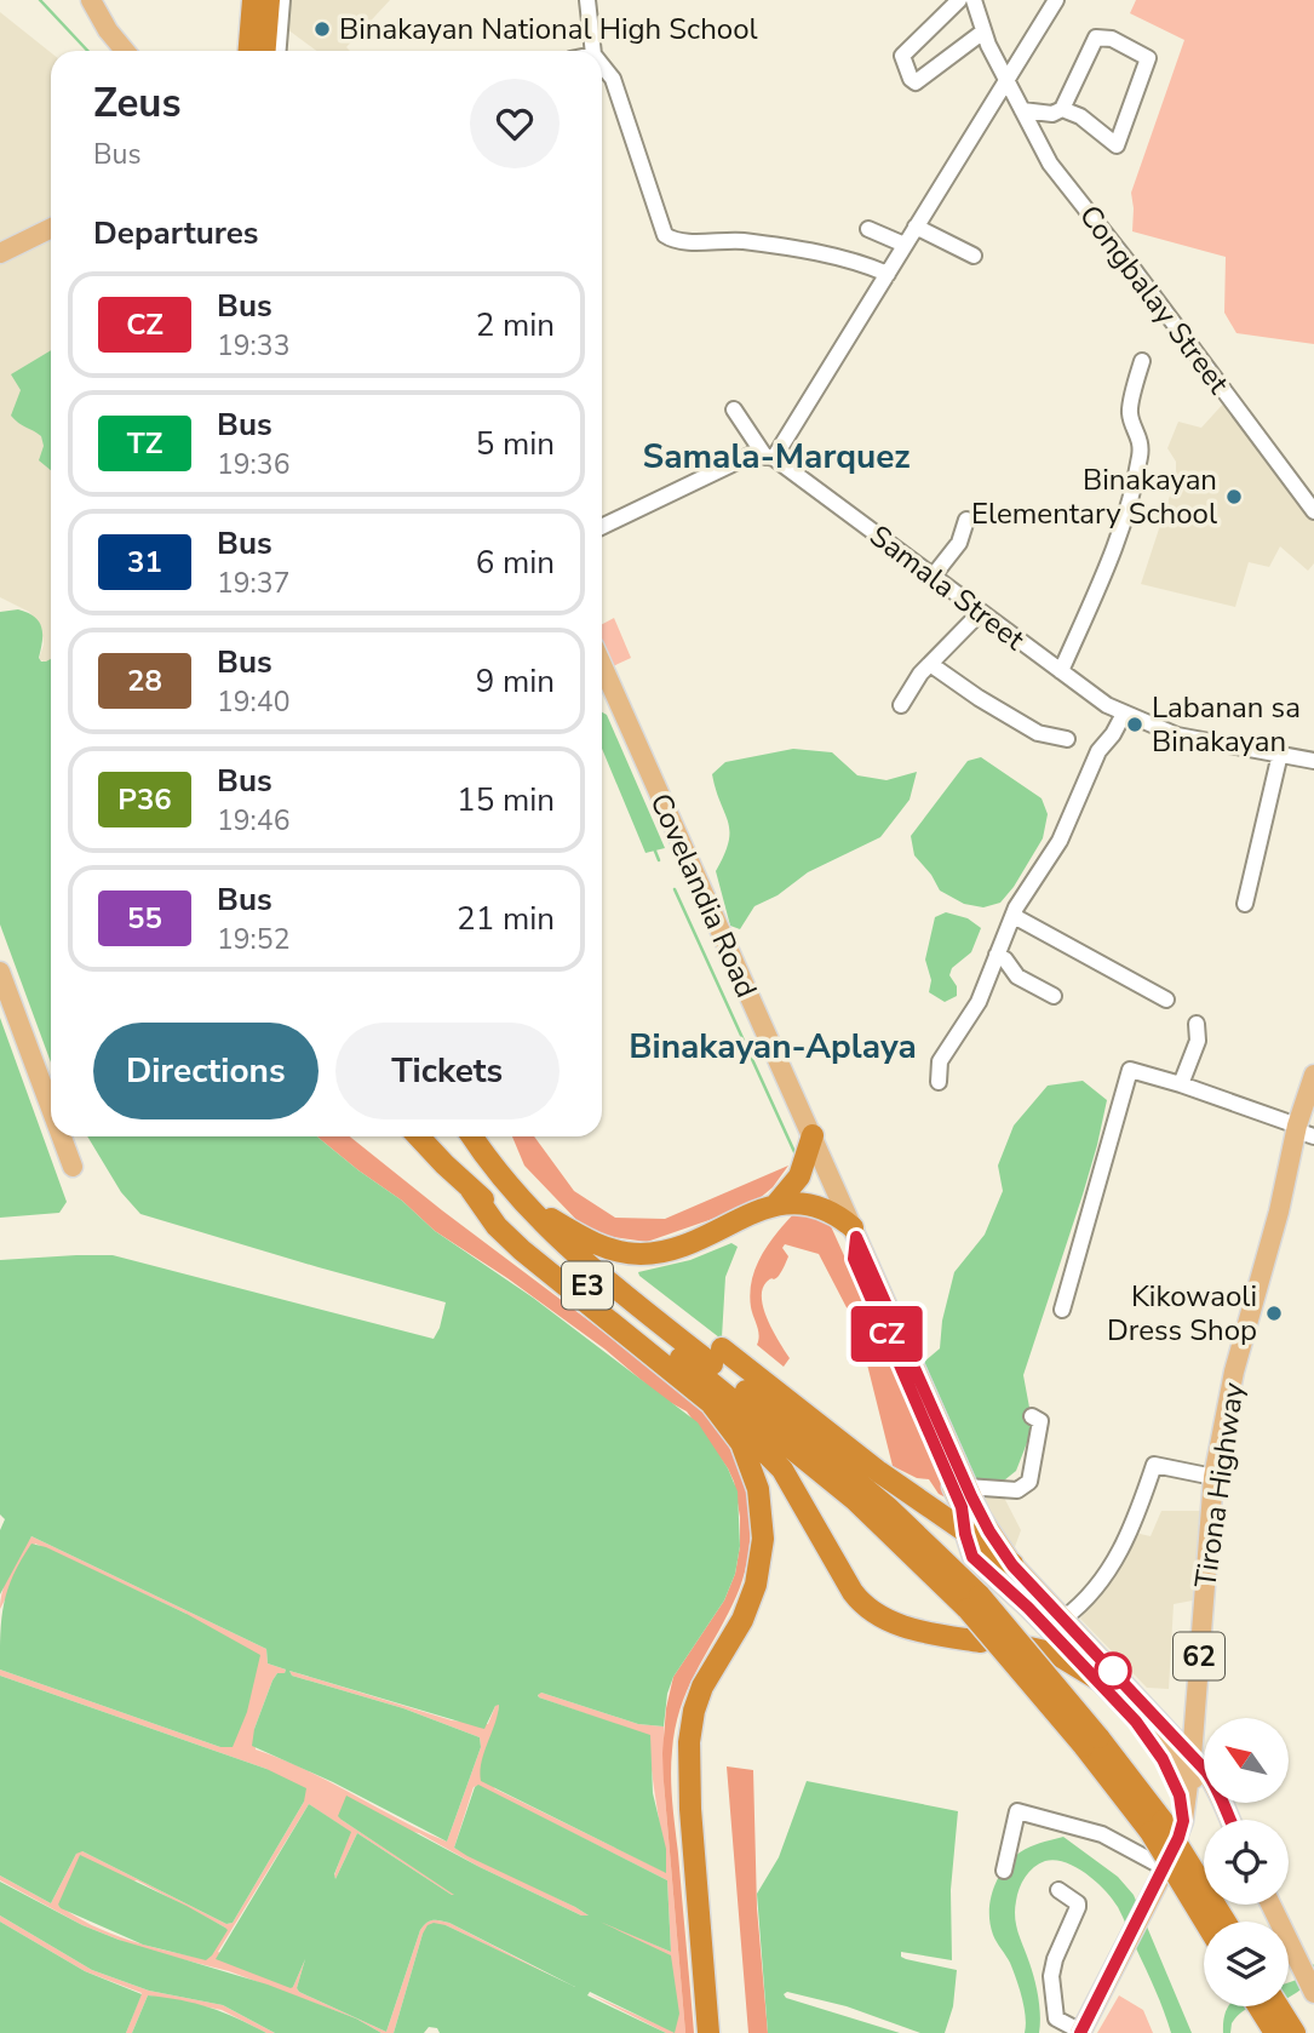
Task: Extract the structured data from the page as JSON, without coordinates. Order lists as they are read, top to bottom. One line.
{"streets":{"highway":["E3"],"main road":["Covelandia Road","Tirona Highway","62"],"street":["Congbalay Street","Samala Street"]},"crossings":[["Covelandia Road","Tirona Highway"],["E3","Tirona Highway"]],"districts":["Samala-Marquez","Binakayan-Aplaya"],"places":["Binakayan National High School","Binakayan Elementary School","Labanan sa Binakayan","Kikowaoli Dress Shop"],"lines":["bus line CZ"],"north":"top left","page":{"on_map":"CZ","heading":[["Zeus","Bus"],"Departures"],"list":[{"mark":"CZ","name":"Bus","note":"19:33","value":"2 min"},{"mark":"TZ","name":"Bus","note":"19:36","value":"5 min"},{"mark":"31","name":"Bus","note":"19:37","value":"6 min"},{"mark":"28","name":"Bus","note":"19:40","value":"9 min"},{"mark":"P36","name":"Bus","note":"19:46","value":"15 min"},{"mark":"55","name":"Bus","note":"19:52","value":"21 min"}],"buttons":["Directions","Tickets"]}}
